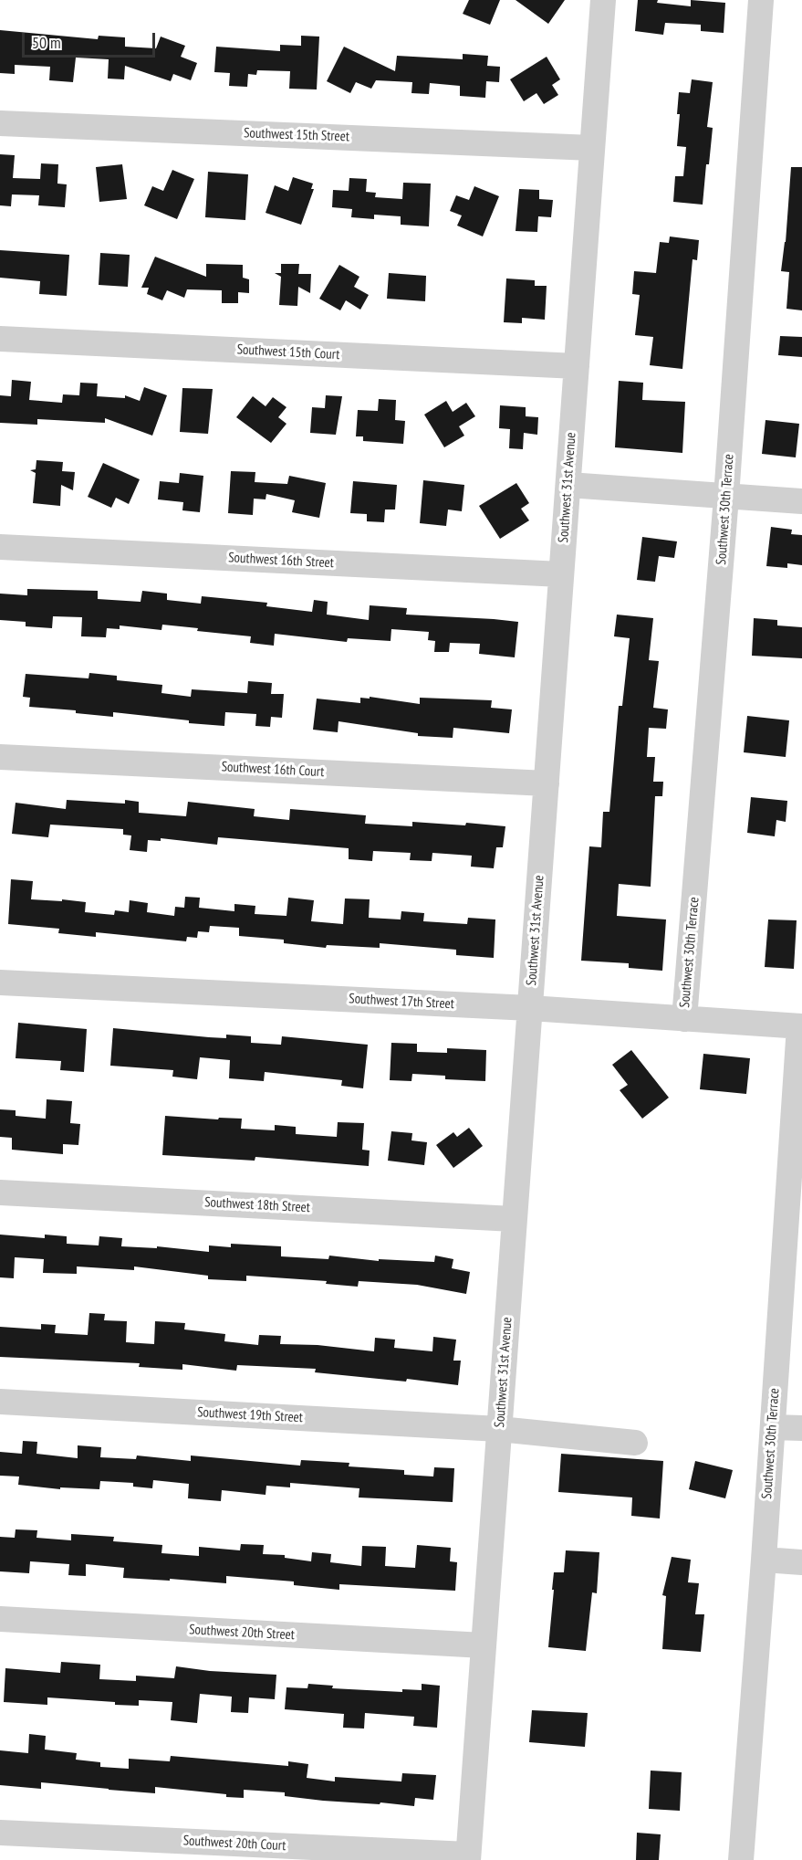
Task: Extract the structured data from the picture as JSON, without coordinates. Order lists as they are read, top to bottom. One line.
{"streets":{"street":["Southwest 15th Street","Southwest 15th Court","Southwest 31st Avenue","Southwest 30th Terrace","Southwest 16th Street","Southwest 16th Court","Southwest 17th Street","Southwest 18th Street","Southwest 19th Street","Southwest 20th Street","Southwest 20th Court"]},"crossings":[["Southwest 15th Street","Southwest 31st Avenue"],["Southwest 15th Court","Southwest 31st Avenue"],["Southwest 31st Avenue","Southwest 16th Street"],["Southwest 31st Avenue","Southwest 16th Court"],["Southwest 31st Avenue","Southwest 17th Street"],["Southwest 31st Avenue","Southwest 18th Street"],["Southwest 31st Avenue","Southwest 19th Street"],["Southwest 31st Avenue","Southwest 20th Street"],["Southwest 31st Avenue","Southwest 20th Court"],["Southwest 30th Terrace","Southwest 17th Street"]],"scale_bar":"50 m"}
